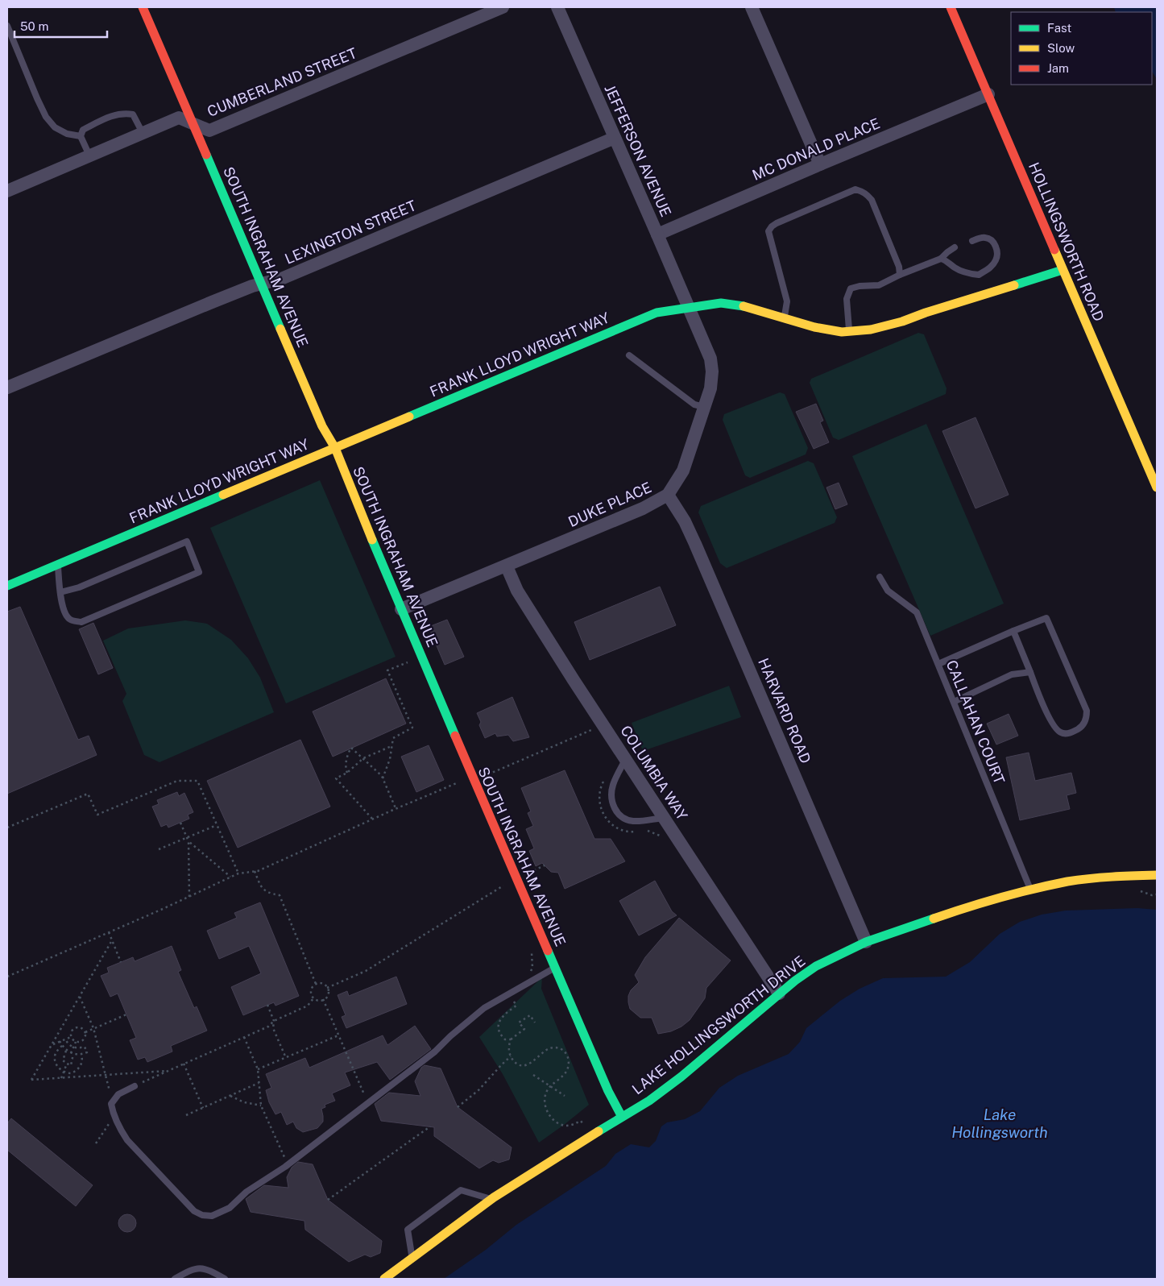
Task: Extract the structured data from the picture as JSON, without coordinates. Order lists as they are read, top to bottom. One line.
{"streets":{"street":["CUMBERLAND STREET","MC DONALD PLACE","JEFFERSON AVENUE","LEXINGTON STREET","HOLLINGSWORTH ROAD","SOUTH INGRAHAM AVENUE","FRANK LLOYD WRIGHT WAY","DUKE PLACE","HARVARD ROAD","COLUMBIA WAY","LAKE HOLLINGSWORTH DRIVE"],"lane":["CALLAHAN COURT"]},"crossings":[["CUMBERLAND STREET","SOUTH INGRAHAM AVENUE"],["MC DONALD PLACE","JEFFERSON AVENUE"],["MC DONALD PLACE","HOLLINGSWORTH ROAD"],["JEFFERSON AVENUE","LEXINGTON STREET"],["JEFFERSON AVENUE","FRANK LLOYD WRIGHT WAY"],["JEFFERSON AVENUE","DUKE PLACE"],["LEXINGTON STREET","SOUTH INGRAHAM AVENUE"],["HOLLINGSWORTH ROAD","FRANK LLOYD WRIGHT WAY"],["SOUTH INGRAHAM AVENUE","FRANK LLOYD WRIGHT WAY"],["SOUTH INGRAHAM AVENUE","DUKE PLACE"],["SOUTH INGRAHAM AVENUE","LAKE HOLLINGSWORTH DRIVE"],["FRANK LLOYD WRIGHT WAY","DUKE PLACE"],["DUKE PLACE","HARVARD ROAD"],["DUKE PLACE","COLUMBIA WAY"],["HARVARD ROAD","LAKE HOLLINGSWORTH DRIVE"],["CALLAHAN COURT","LAKE HOLLINGSWORTH DRIVE"],["COLUMBIA WAY","LAKE HOLLINGSWORTH DRIVE"]],"water":["Lake Hollingsworth"],"legend":["Fast","Slow","Jam"],"scale_bar":"50 m"}
